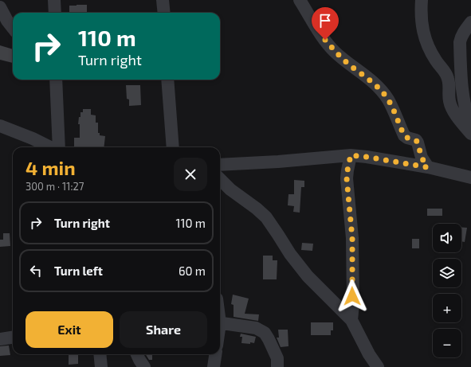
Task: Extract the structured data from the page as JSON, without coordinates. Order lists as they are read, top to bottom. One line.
{"page":{"turn":["110 m","Turn right"],"heading":["4 min","300 m · 11:27"],"list":[{"name":"Turn right","value":"110 m"},{"name":"Turn left","value":"60 m"}],"map_buttons":["+","−"],"buttons":["Exit","Share"]}}
